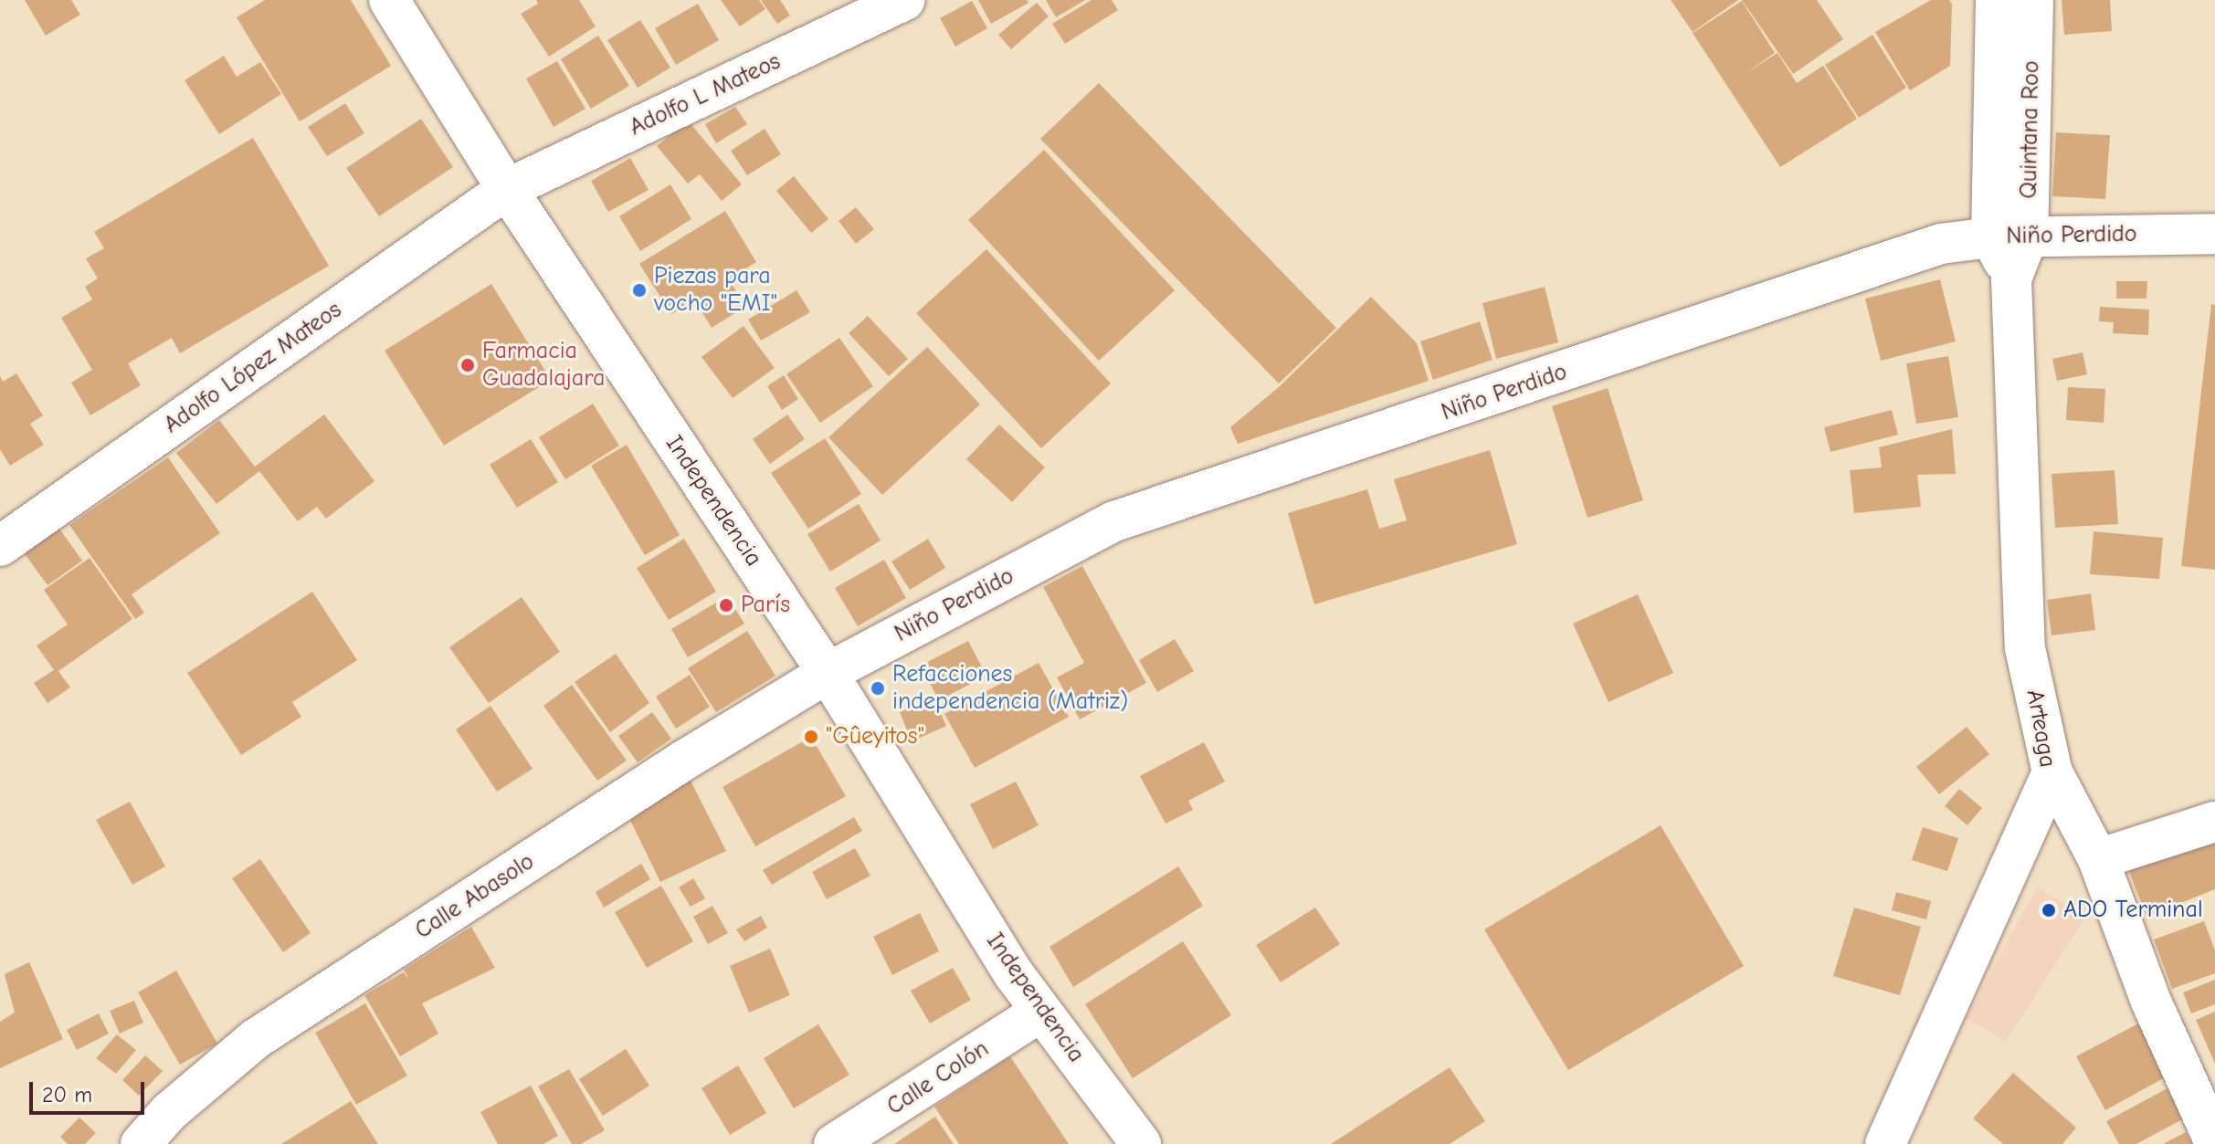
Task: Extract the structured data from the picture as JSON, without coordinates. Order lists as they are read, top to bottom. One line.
{"streets":{"street":["Adolfo L Mateos","Quintana Roo","Niño Perdido","Adolfo López Mateos","Independencia","Arteaga","Calle Abasolo","Calle Colón"]},"crossings":[["Adolfo L Mateos","Adolfo López Mateos"],["Adolfo L Mateos","Independencia"],["Quintana Roo","Niño Perdido"],["Quintana Roo","Arteaga"],["Niño Perdido","Independencia"],["Niño Perdido","Calle Abasolo"],["Adolfo López Mateos","Independencia"],["Independencia","Calle Abasolo"],["Independencia","Calle Colón"]],"places":["Piezas para vocho \"EMI\"","Farmacia Guadalajara","París","Refacciones independencia (Matriz)","\"Gûeyitos\"","ADO Terminal"],"scale_bar":"20 m"}
